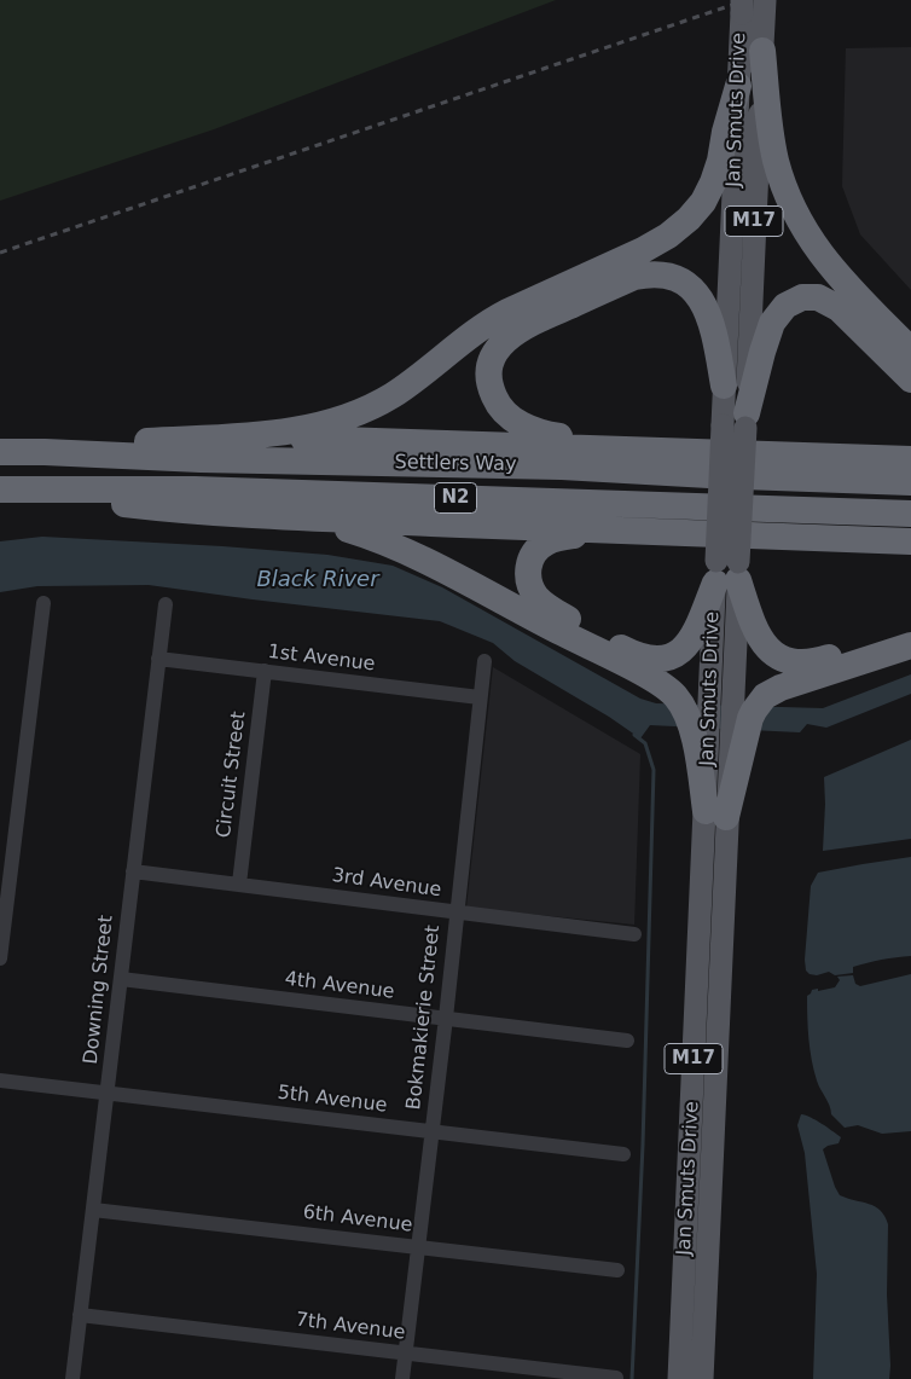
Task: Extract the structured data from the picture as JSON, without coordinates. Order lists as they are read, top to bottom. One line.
{"streets":{"highway":["Settlers Way","N2"],"main road":["Jan Smuts Drive","M17"],"street":["1st Avenue","Circuit Street","3rd Avenue","4th Avenue","Downing Street","Bokmakierie Street","5th Avenue","6th Avenue","7th Avenue"]},"crossings":[["1st Avenue","Circuit Street"],["1st Avenue","Downing Street"],["1st Avenue","Bokmakierie Street"],["Circuit Street","3rd Avenue"],["3rd Avenue","Downing Street"],["3rd Avenue","Bokmakierie Street"],["4th Avenue","Downing Street"],["4th Avenue","Bokmakierie Street"],["Downing Street","5th Avenue"],["Downing Street","6th Avenue"],["Downing Street","7th Avenue"],["Bokmakierie Street","5th Avenue"],["Bokmakierie Street","6th Avenue"],["Bokmakierie Street","7th Avenue"]],"water":["Black River"]}
